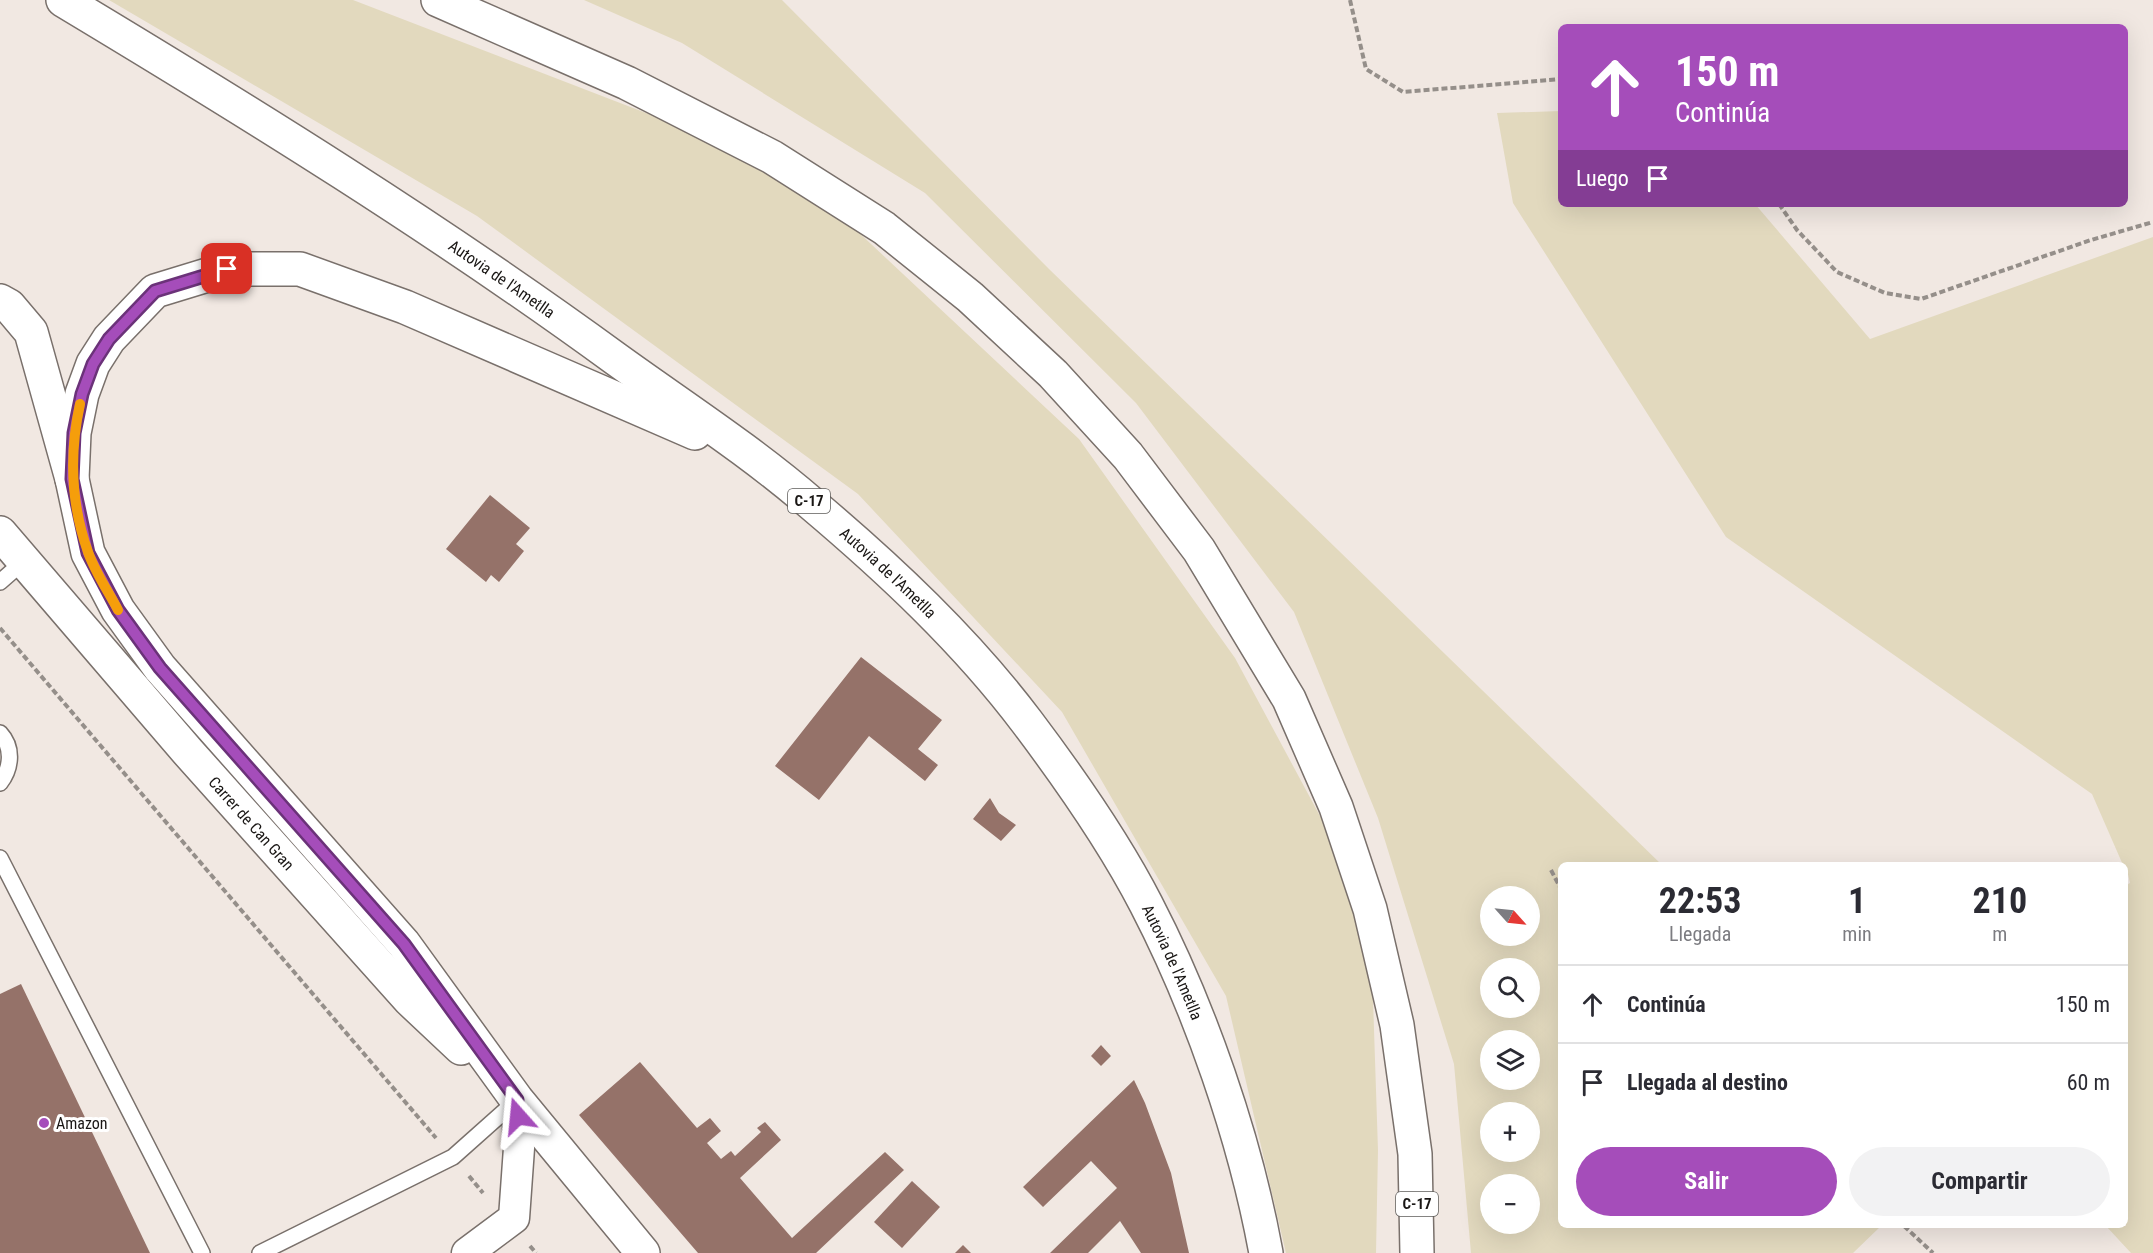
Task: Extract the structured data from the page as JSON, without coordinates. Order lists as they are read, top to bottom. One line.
{"streets":{"main road":["Autovia de l'Ametlla","C-17","Carrer de Can Gran"]},"places":["Amazon"],"north":"bottom right","page":{"turn":["150 m","Continúa"],"then":"Luego","eta":["22:53","Llegada","1","min","210","m"],"map_buttons":["+","−"],"list":[{"name":"Continúa","value":"150 m"},{"name":"Llegada al destino","value":"60 m"}],"buttons":["Salir","Compartir"]}}
